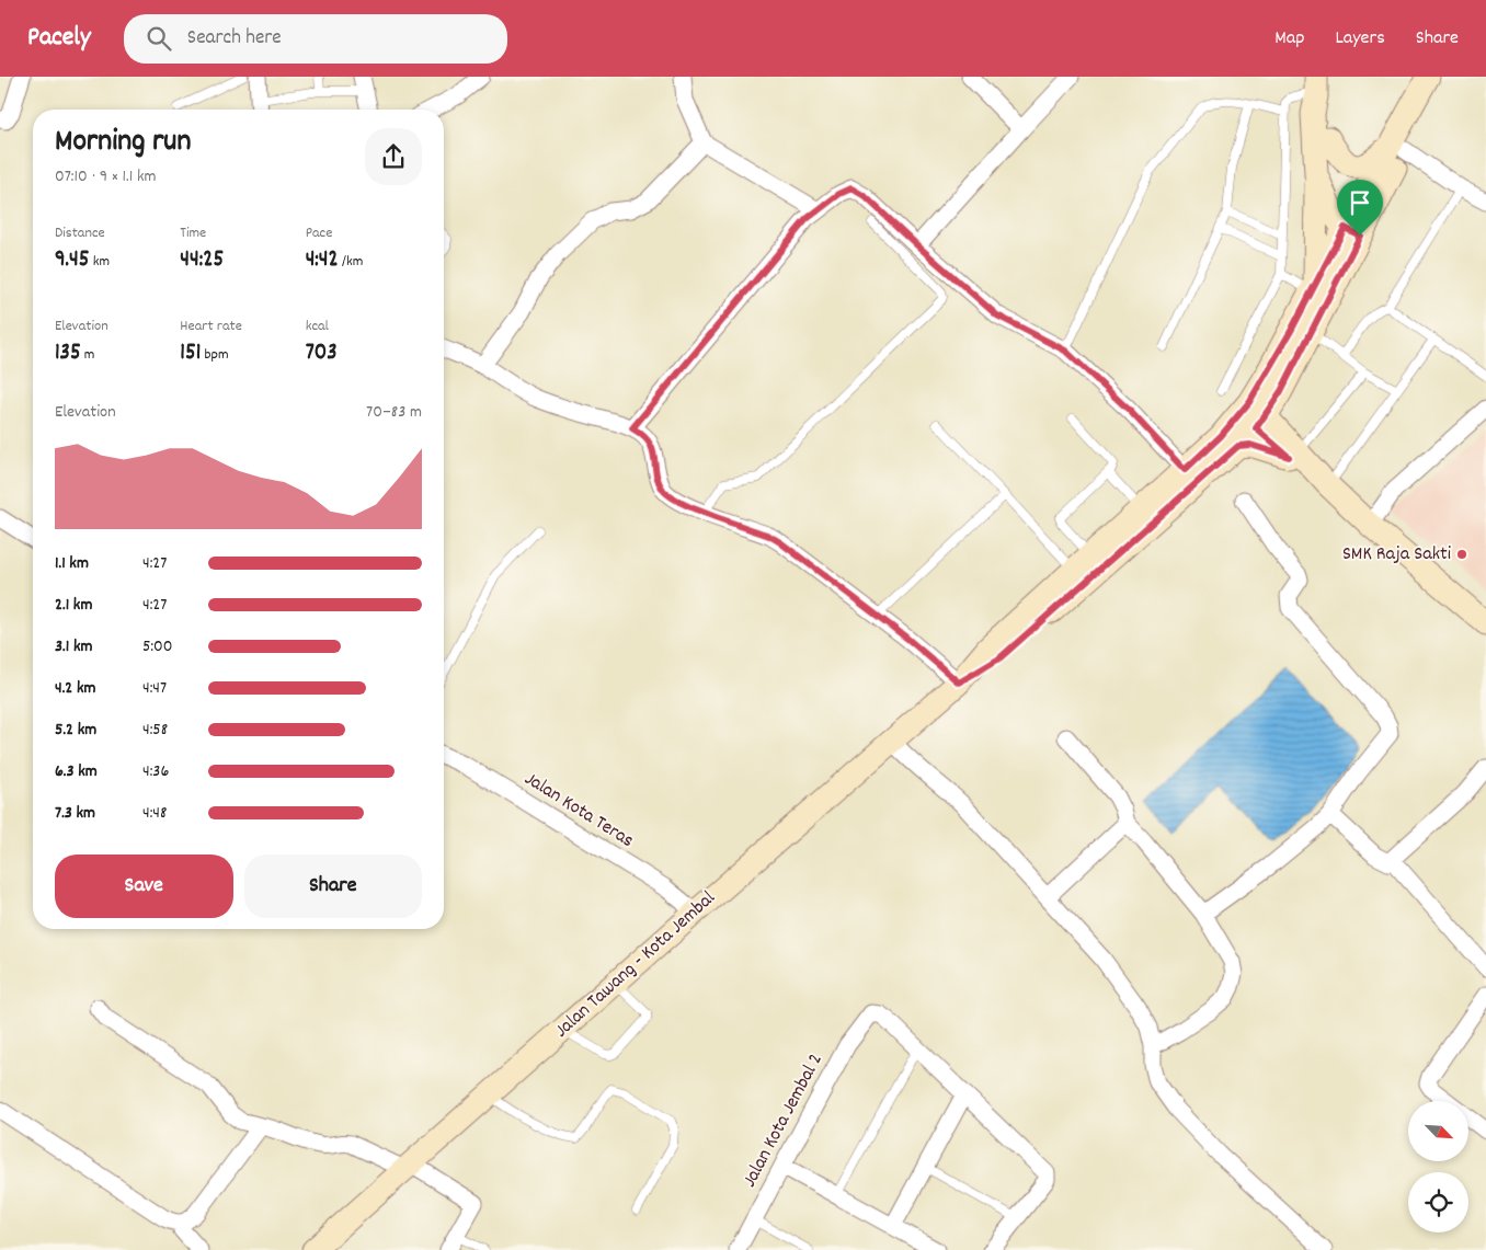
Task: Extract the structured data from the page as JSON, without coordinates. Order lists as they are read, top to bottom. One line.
{"streets":{"main road":["Jalan Tawang - Kota Jembal"],"street":["Jalan Kota Teras","Jalan Kota Jembal 2"]},"crossings":[["Jalan Kota Teras","Jalan Tawang - Kota Jembal"]],"places":["SMK Raja Sakti"],"north":"bottom right","page":{"header":"Pacely","search":"Search here","nav":["Map","Layers","Share"],"heading":["Morning run","07:10 · 9 × 1.1 km"],"stats":[["Distance","9.45 km"],["Time","44:25"],["Pace","4:42 /km"],["Elevation","135 m"],["Heart rate","151 bpm"],["kcal","703"]],"chart":["Elevation","70–83 m"],"list":[{"name":"1.1 km","note":"4:27"},{"name":"2.1 km","note":"4:27"},{"name":"3.1 km","note":"5:00"},{"name":"4.2 km","note":"4:47"},{"name":"5.2 km","note":"4:58"},{"name":"6.3 km","note":"4:36"},{"name":"7.3 km","note":"4:48"}],"buttons":["Save","Share"]}}
